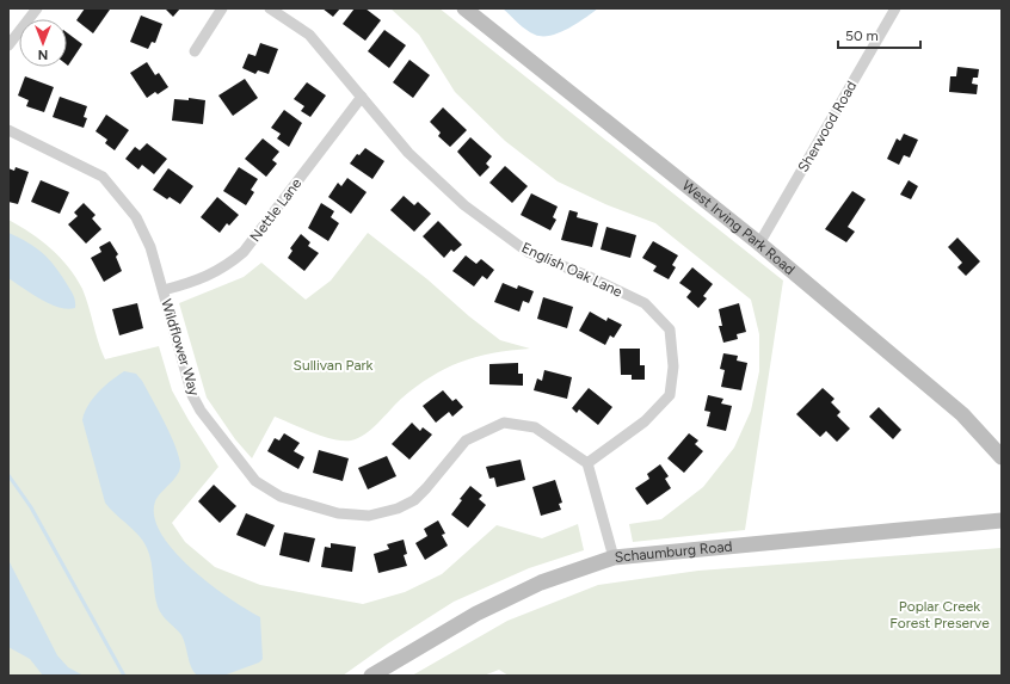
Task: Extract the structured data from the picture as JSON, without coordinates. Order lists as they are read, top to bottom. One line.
{"streets":{"main road":["West Irving Park Road","Schaumburg Road"],"street":["Sherwood Road","Nettle Lane","English Oak Lane","Wildflower Way"]},"crossings":[["Sherwood Road","West Irving Park Road"],["Nettle Lane","English Oak Lane"],["Nettle Lane","Wildflower Way"],["English Oak Lane","Wildflower Way"]],"parks":["Sullivan Park","Poplar Creek Forest Preserve"],"scale_bar":"50 m","north":"bottom"}
